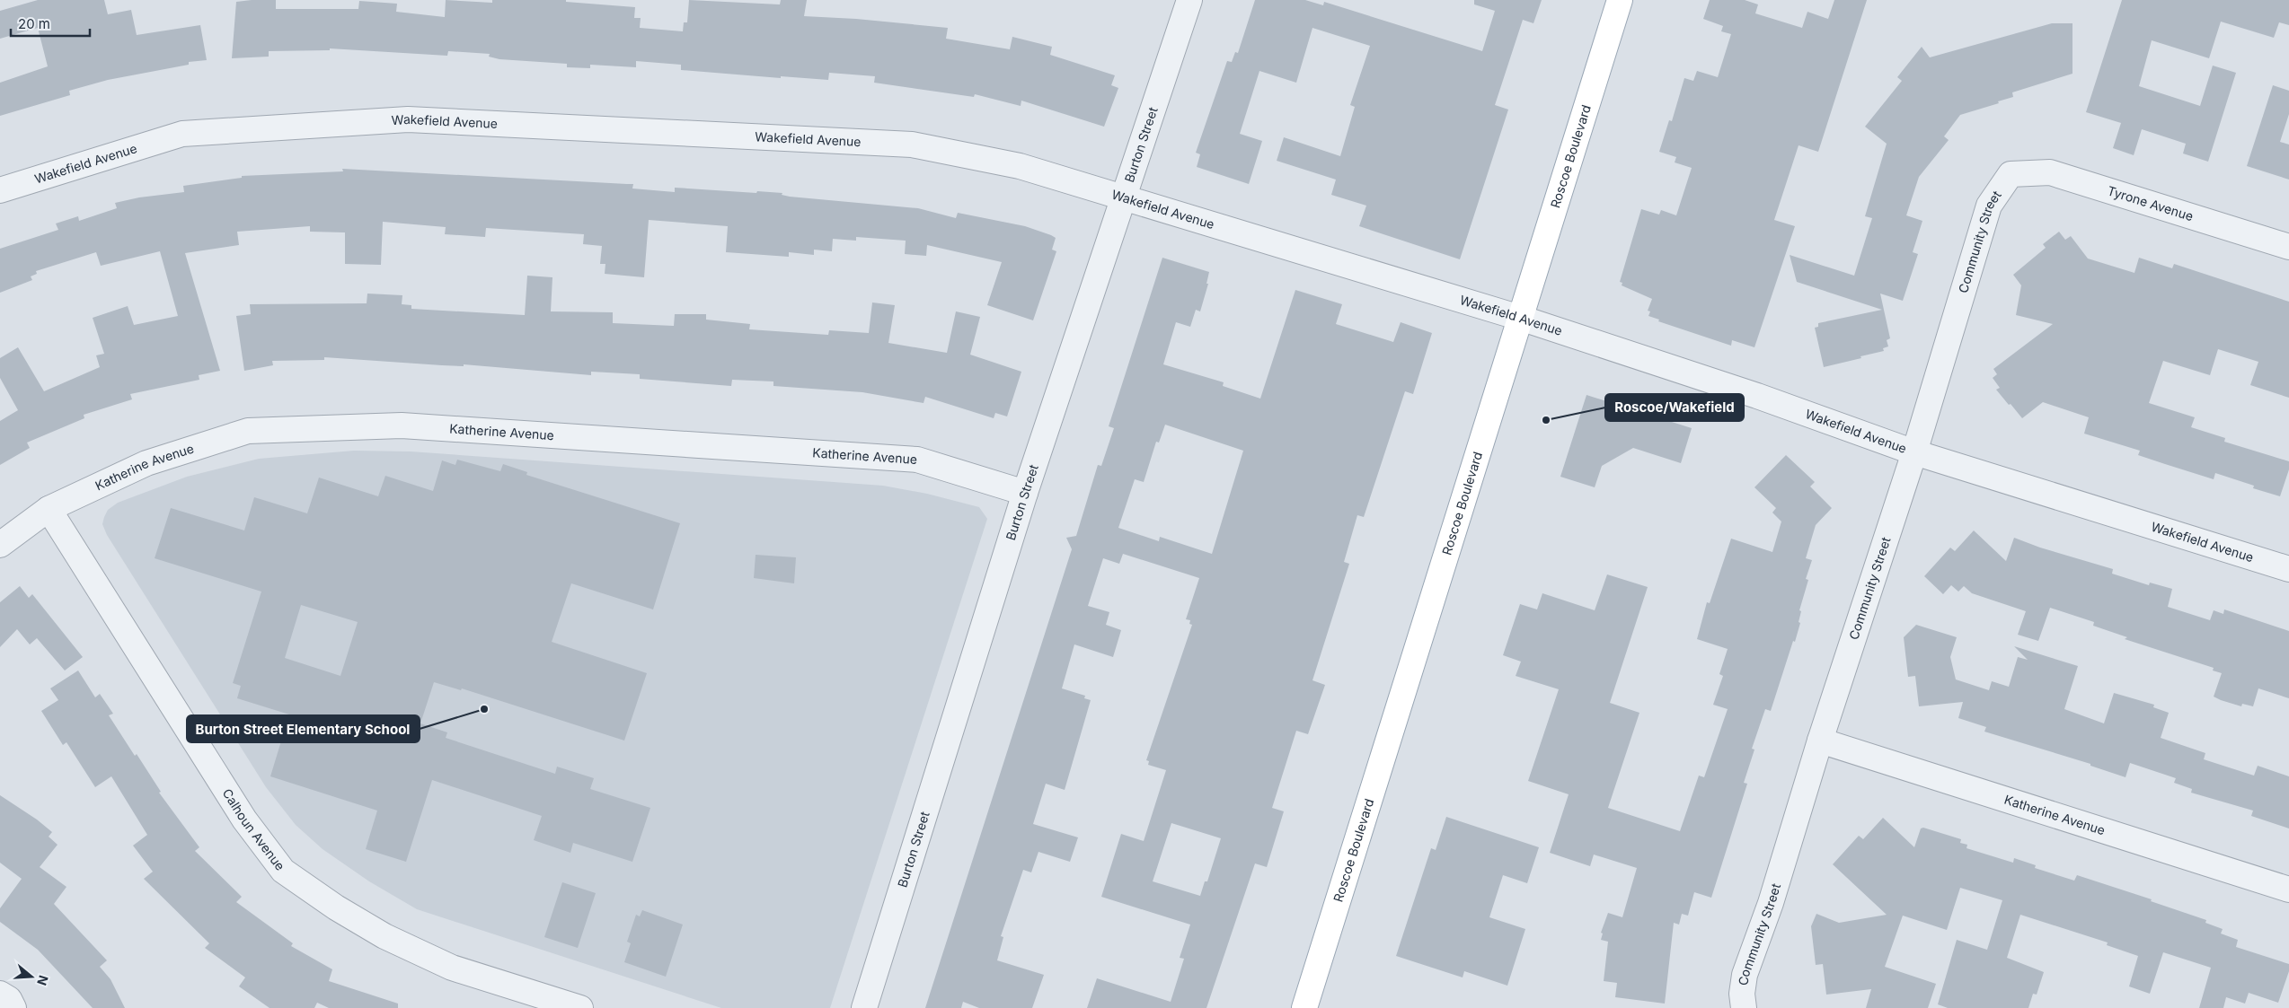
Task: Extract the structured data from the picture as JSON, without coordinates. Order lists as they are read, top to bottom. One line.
{"streets":{"main road":["Roscoe Boulevard"],"street":["Wakefield Avenue","Burton Street","Tyrone Avenue","Community Street","Katherine Avenue","Calhoun Avenue"]},"crossings":[["Wakefield Avenue","Burton Street"],["Wakefield Avenue","Roscoe Boulevard"],["Wakefield Avenue","Community Street"],["Burton Street","Katherine Avenue"],["Tyrone Avenue","Community Street"],["Community Street","Katherine Avenue"],["Katherine Avenue","Calhoun Avenue"]],"places":["Roscoe/Wakefield","Burton Street Elementary School"],"scale_bar":"20 m","north":"right"}
